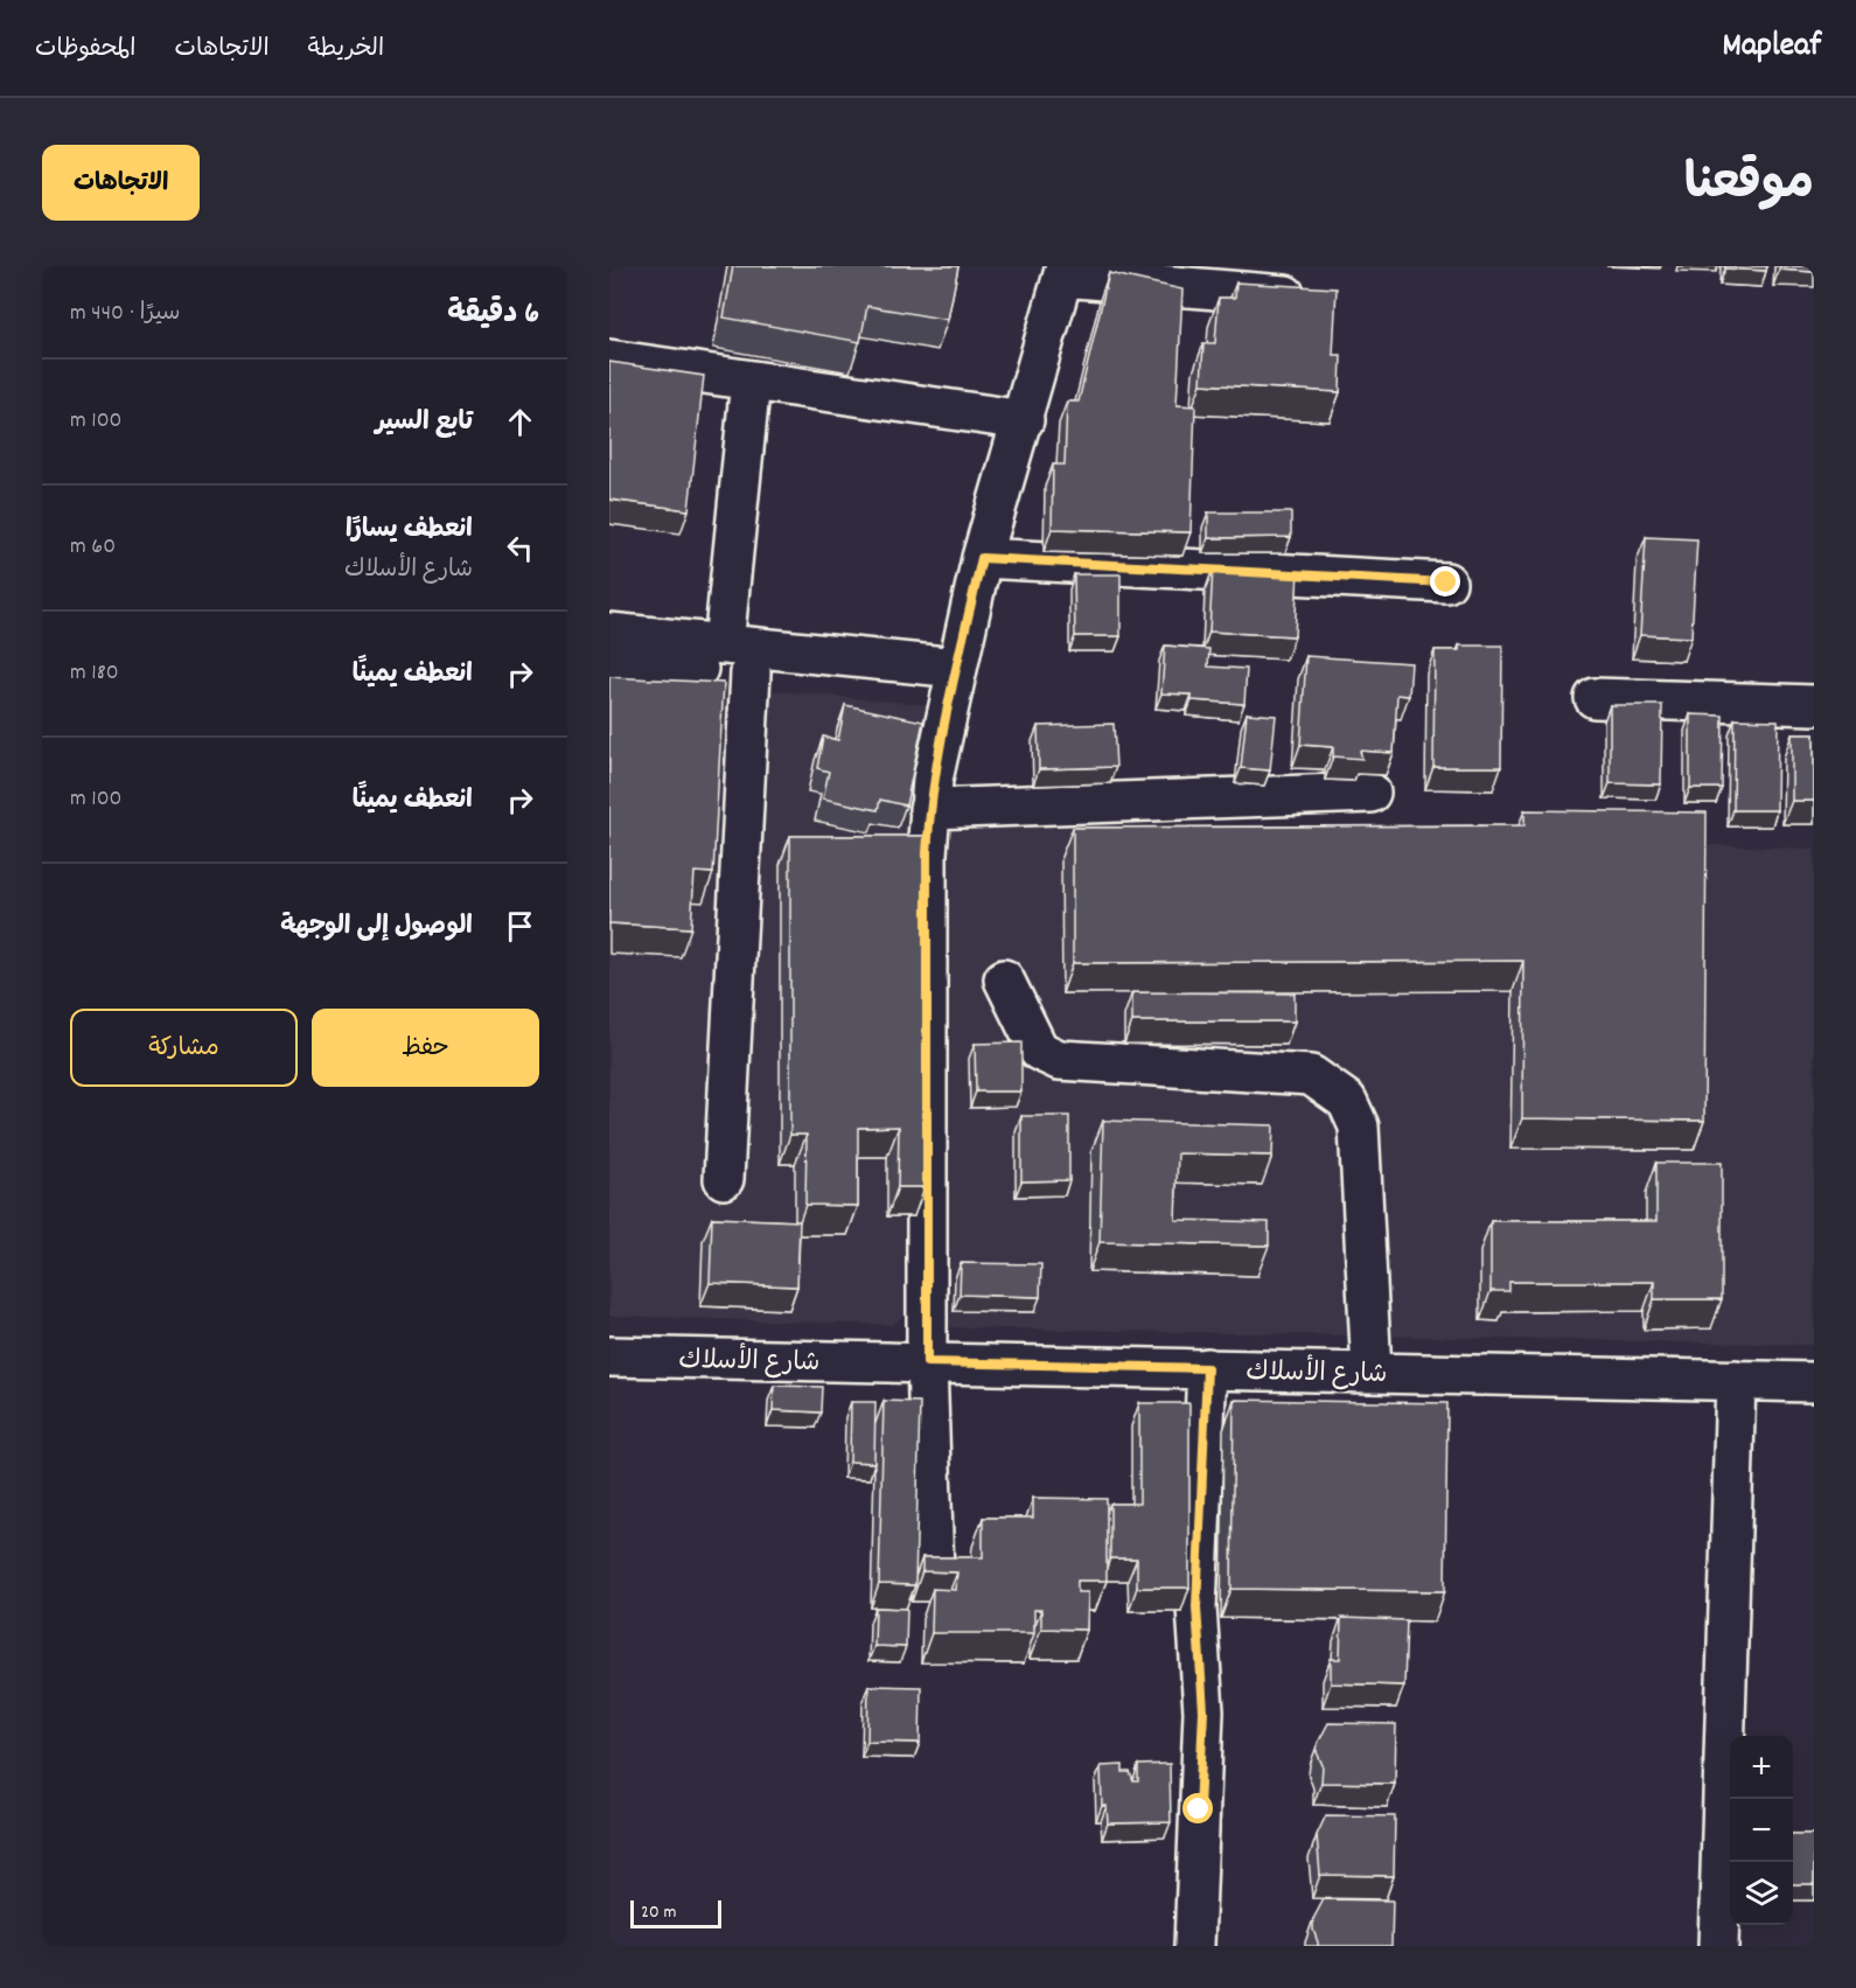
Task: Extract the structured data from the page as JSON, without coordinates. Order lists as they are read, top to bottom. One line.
{"streets":{"street":["شارع الأسلاك"]},"scale_bar":"20 m","page":{"header":"Mapleaf","nav":["الخريطة","الاتجاهات","المحفوظات"],"title":"موقعنا","buttons":["الاتجاهات",["حفظ","مشاركة"]],"heading":["6 دقيقة","سيرًا · 440 m"],"list":[["تابع السير","100 m"],["انعطف يسارًا","شارع الأسلاك","60 m"],["انعطف يمينًا","180 m"],["انعطف يمينًا","100 m"],"الوصول إلى الوجهة"],"map_buttons":["+","−"],"scale":"20 m"}}
